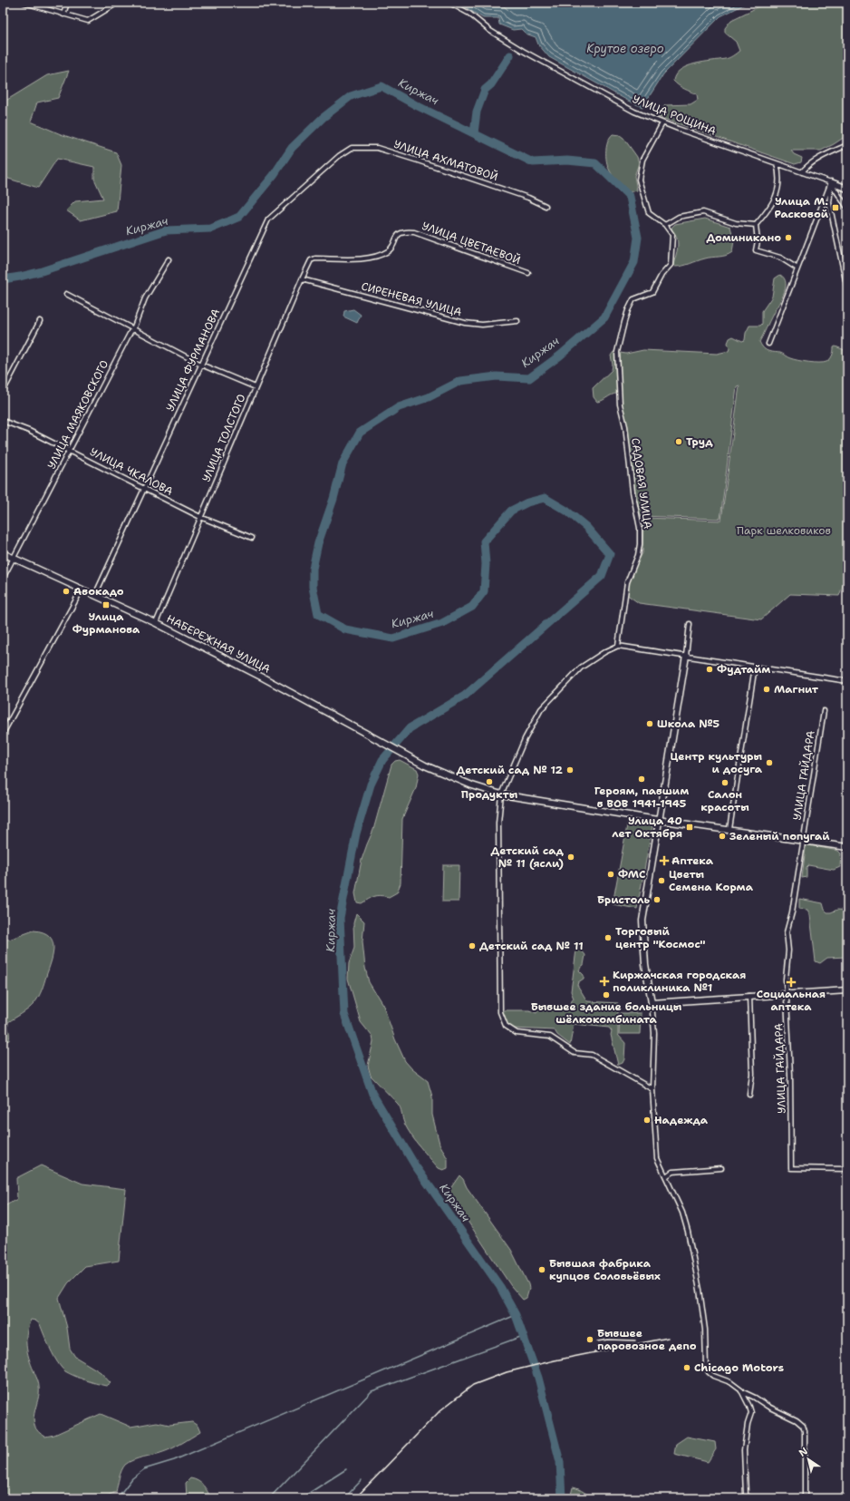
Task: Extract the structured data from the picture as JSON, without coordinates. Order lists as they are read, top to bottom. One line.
{"streets":{"street":["УЛИЦА РОЩИНА","УЛИЦА АХМАТОВОЙ","УЛИЦА ЦВЕТАЕВОЙ","СИРЕНЕВАЯ УЛИЦА","УЛИЦА ФУРМАНОВА","УЛИЦА МАЯКОВСКОГО","УЛИЦА ТОЛСТОГО","УЛИЦА ЧКАЛОВА","САДОВАЯ УЛИЦА","НАБЕРЕЖНАЯ УЛИЦА","УЛИЦА ГАЙДАРА"]},"crossings":[["УЛИЦА АХМАТОВОЙ","УЛИЦА ФУРМАНОВА"],["УЛИЦА ЦВЕТАЕВОЙ","УЛИЦА ТОЛСТОГО"],["СИРЕНЕВАЯ УЛИЦА","УЛИЦА ТОЛСТОГО"],["УЛИЦА ФУРМАНОВА","УЛИЦА ЧКАЛОВА"],["УЛИЦА ФУРМАНОВА","НАБЕРЕЖНАЯ УЛИЦА"],["УЛИЦА МАЯКОВСКОГО","УЛИЦА ЧКАЛОВА"],["УЛИЦА МАЯКОВСКОГО","НАБЕРЕЖНАЯ УЛИЦА"],["УЛИЦА ТОЛСТОГО","УЛИЦА ЧКАЛОВА"],["УЛИЦА ТОЛСТОГО","НАБЕРЕЖНАЯ УЛИЦА"],["НАБЕРЕЖНАЯ УЛИЦА","УЛИЦА ГАЙДАРА"]],"water":["Крутое озеро","Киржач"],"parks":["Парк шелковиков"],"places":{"transit":["Улица М. Расковой","Улица Фурманова","Улица 40 лет Октября"],"other":["Доминикано","Труд","Авокадо","Фудтайм","Магнит","Школа №5","Центр культуры и досуга","Детский сад № 12","Героям, павшим в ВОВ 1941-1945","Продукты","Салон красоты","Зеленый попугай","Детский сад № 11 (ясли)","ФМС","Цветы Семена Корма","Бристоль","Торговый центр \"Космос\"","Детский сад № 11","Бывшее здание больницы шёлкокомбината","Надежда","Бывшая фабрика купцов Соловьёвых","Бывшее паровозное депо","Chicago Motors"],"health":["Аптека","Киржачская городская поликлиника №1","Социальная аптека"]},"north":"top left"}
